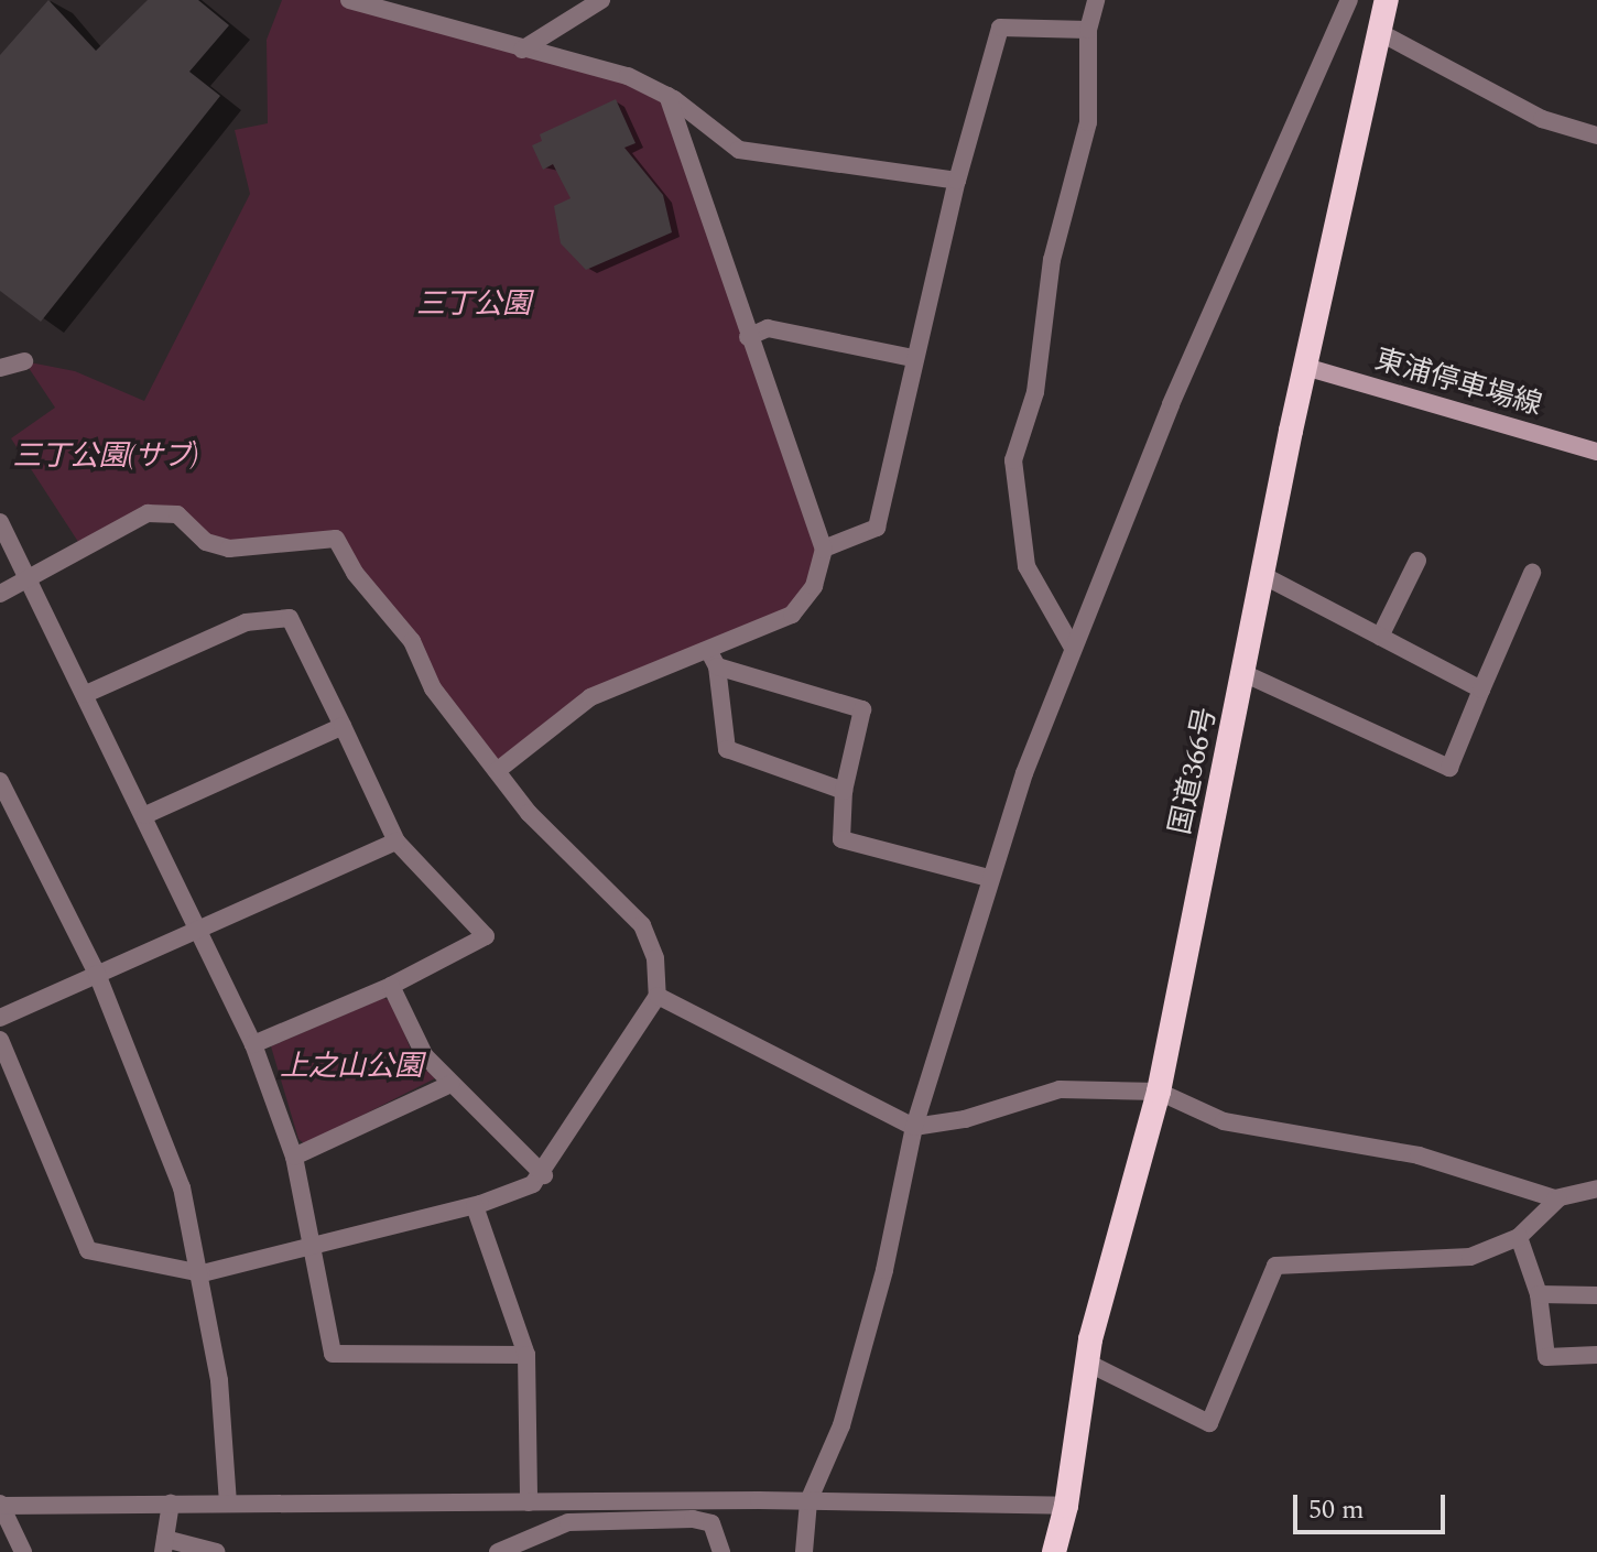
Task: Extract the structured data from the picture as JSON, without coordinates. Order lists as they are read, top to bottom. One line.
{"streets":{"highway":["国道366号"],"main road":["東浦停車場線"]},"crossings":[["東浦停車場線","国道366号"]],"parks":["三丁公園","三丁公園(サブ)","上之山公園"],"scale_bar":"50 m"}
